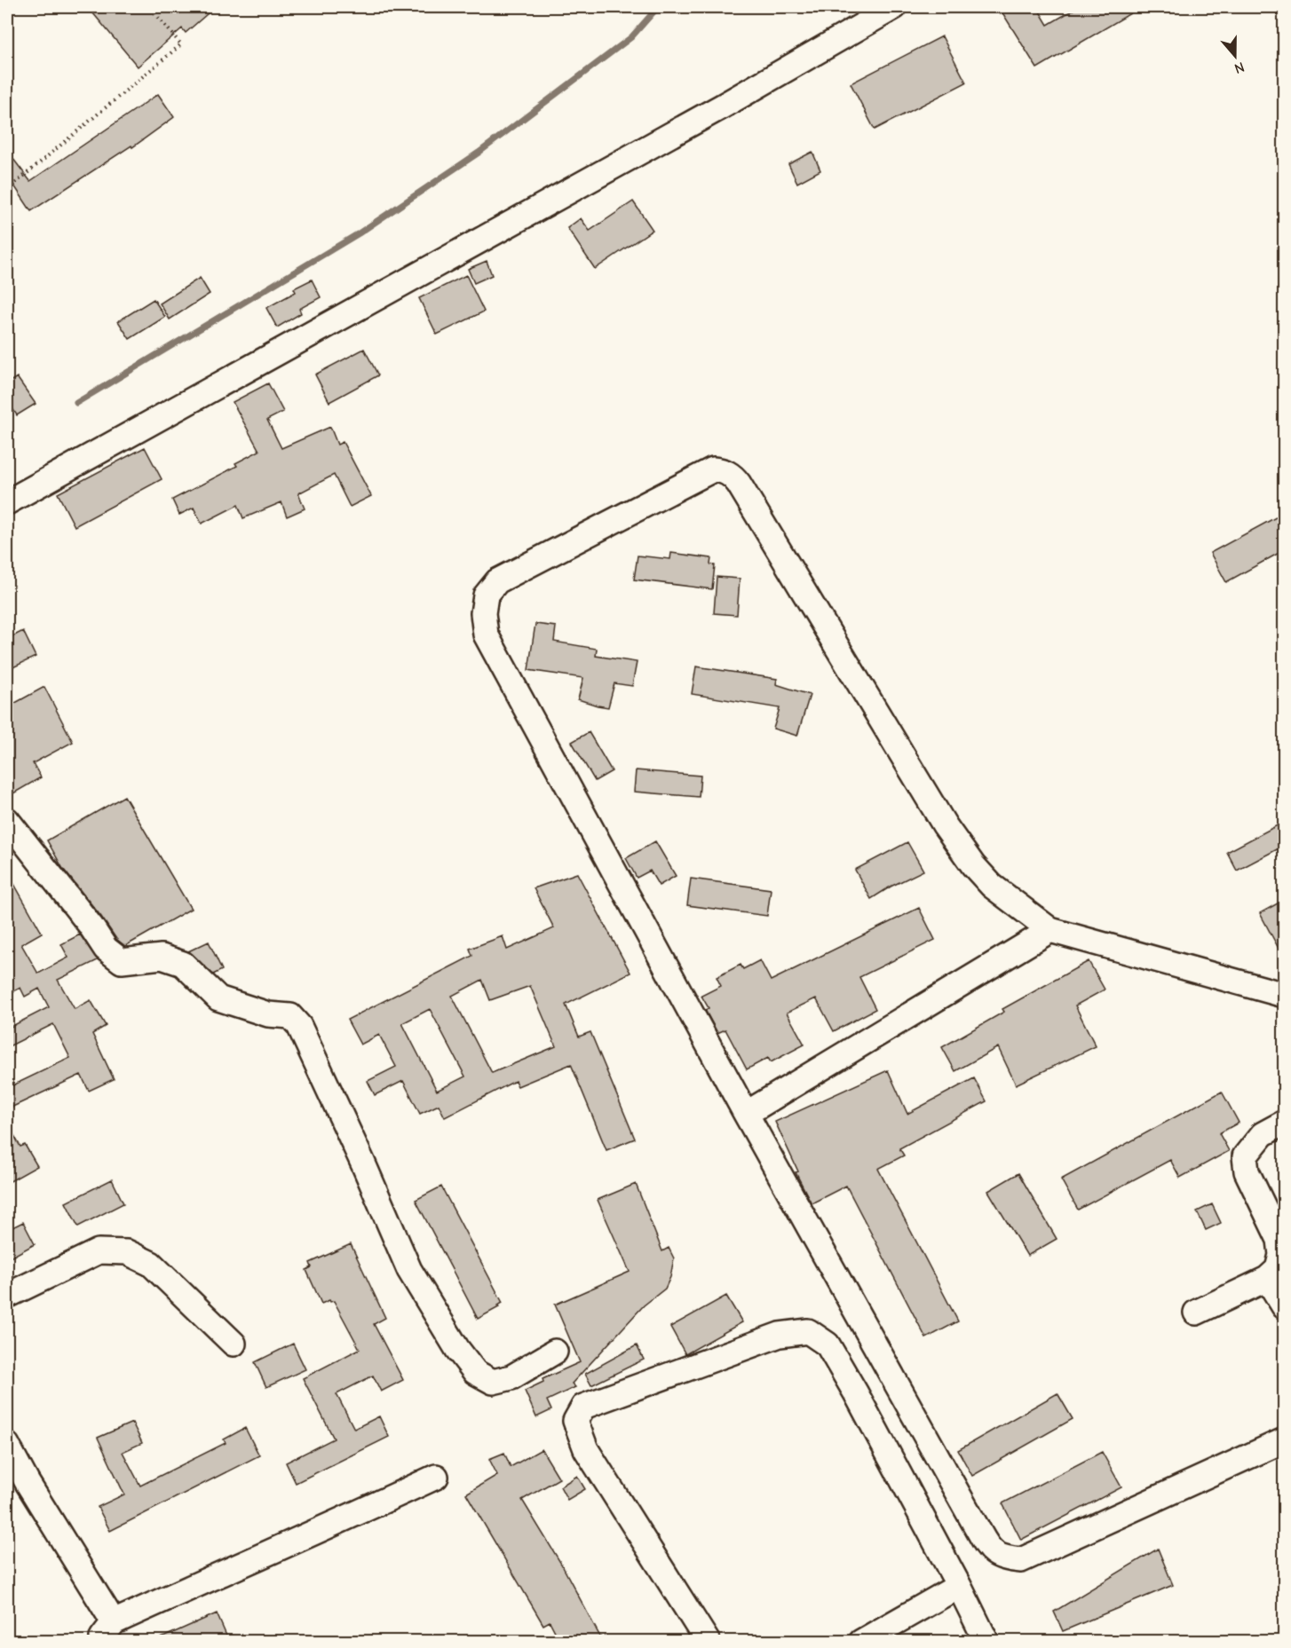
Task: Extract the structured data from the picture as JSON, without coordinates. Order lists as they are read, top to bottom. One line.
{"north":"bottom"}
